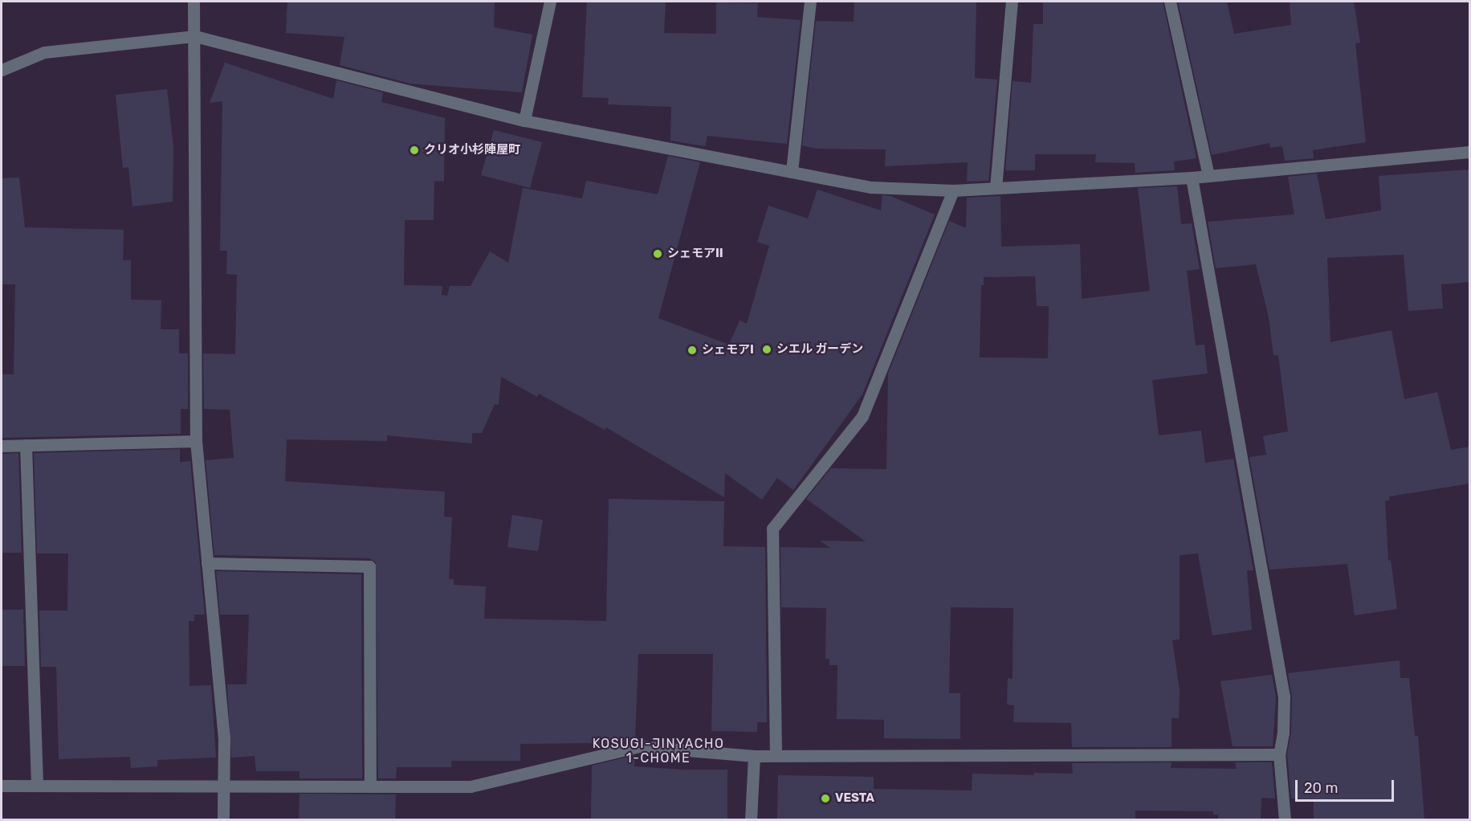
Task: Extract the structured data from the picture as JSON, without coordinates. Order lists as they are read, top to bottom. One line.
{"districts":["KOSUGI-JINYACHO 1-CHOME"],"places":["クリオ小杉陣屋町","シェモアII","シエル ガーデン","シェモアI","VESTA"],"scale_bar":"20 m"}
